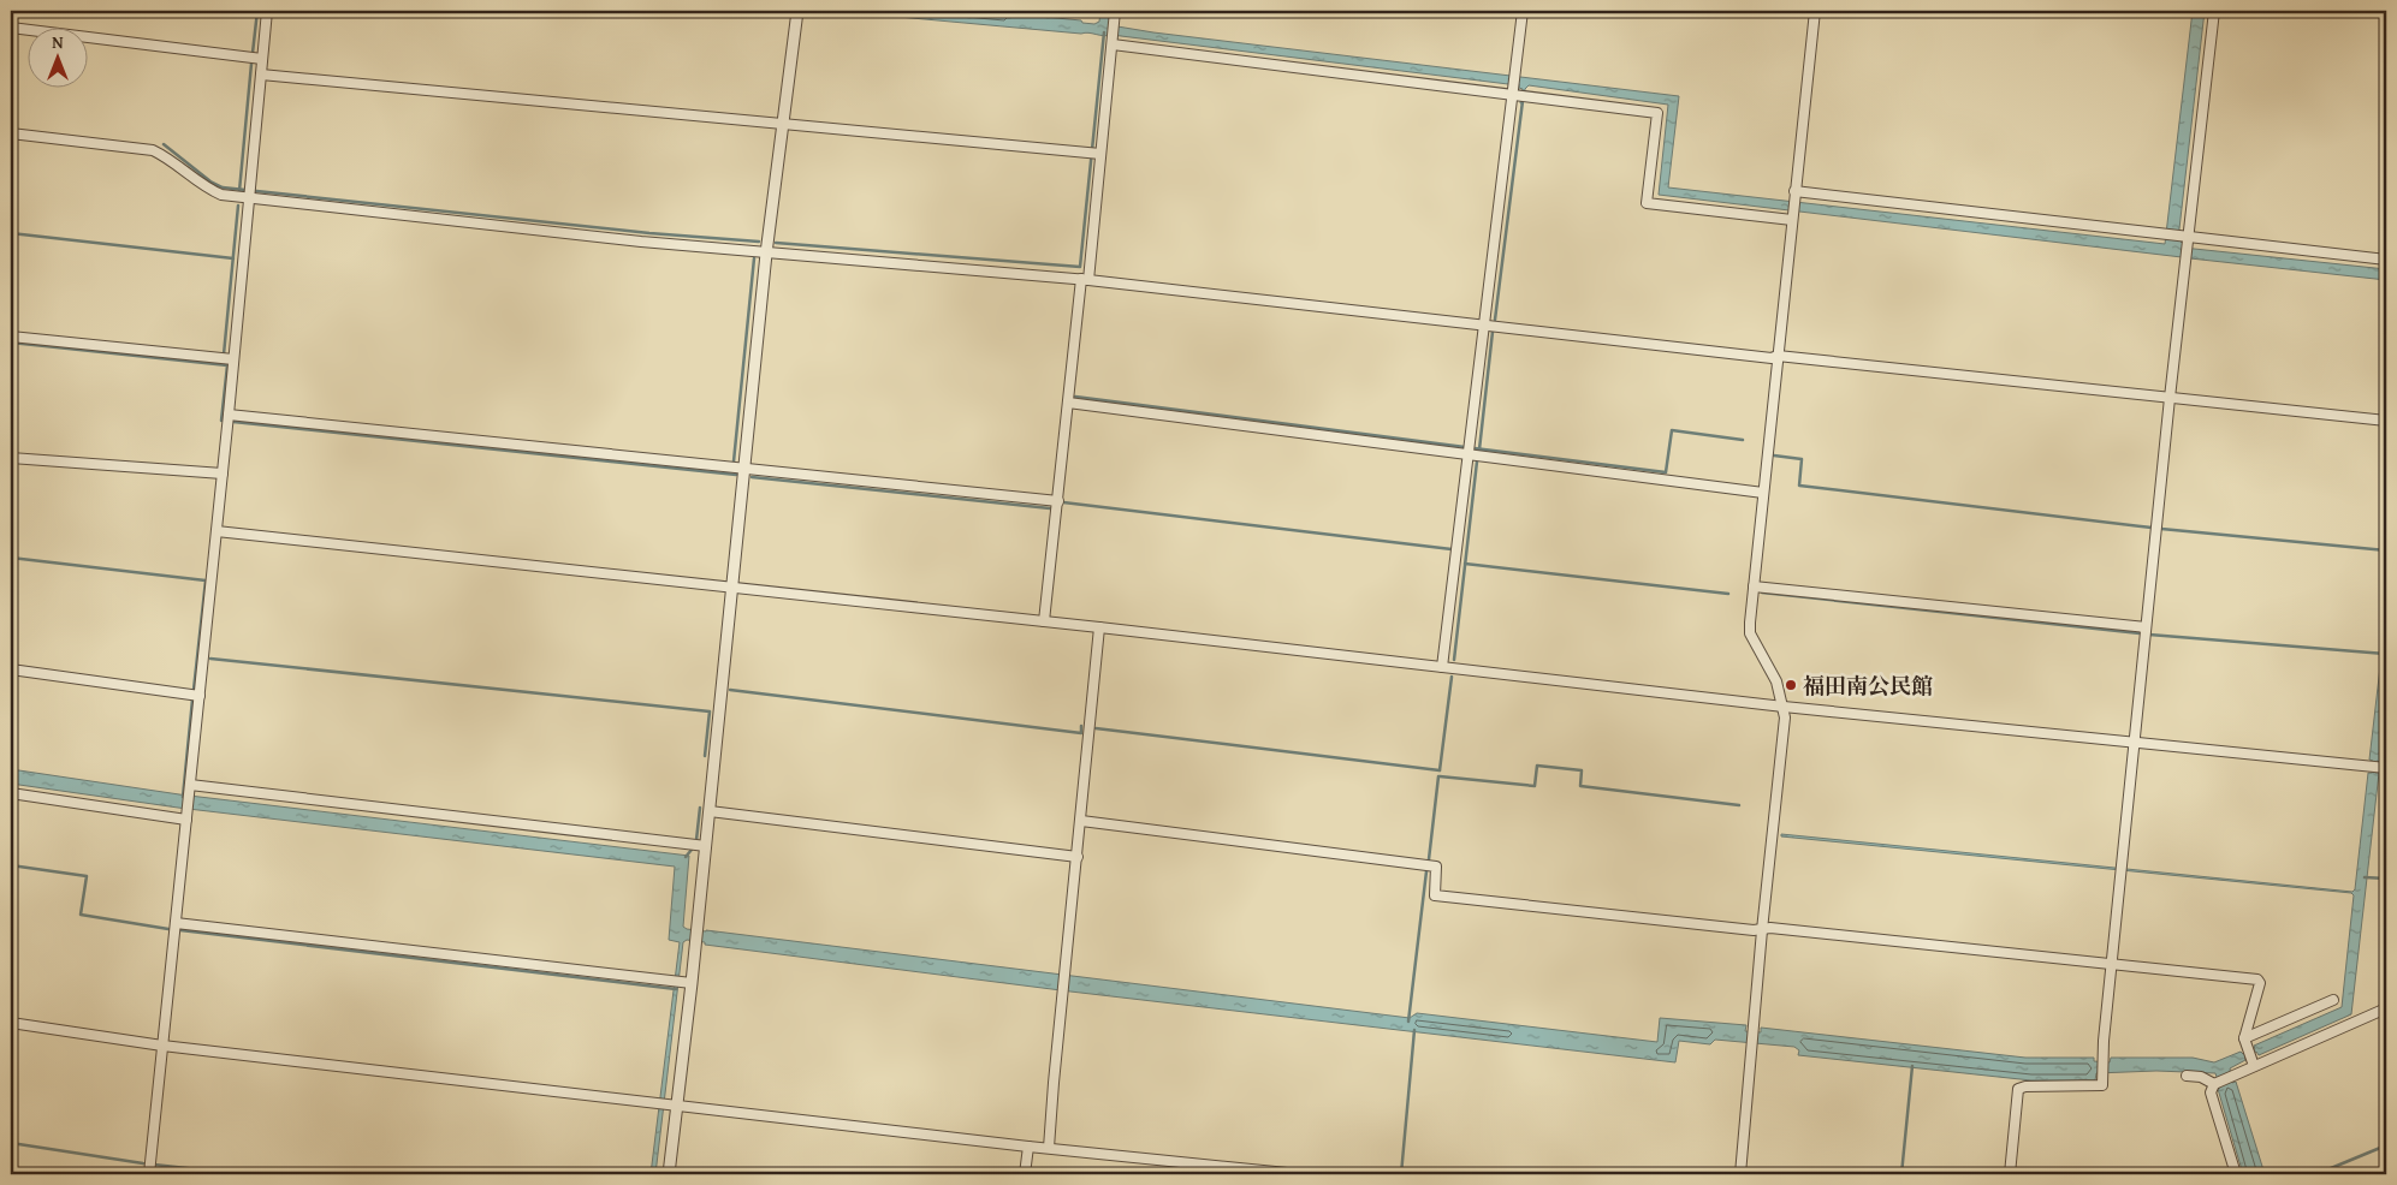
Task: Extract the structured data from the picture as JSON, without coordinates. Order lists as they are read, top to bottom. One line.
{"places":["福田南公民館"],"north":"top"}
